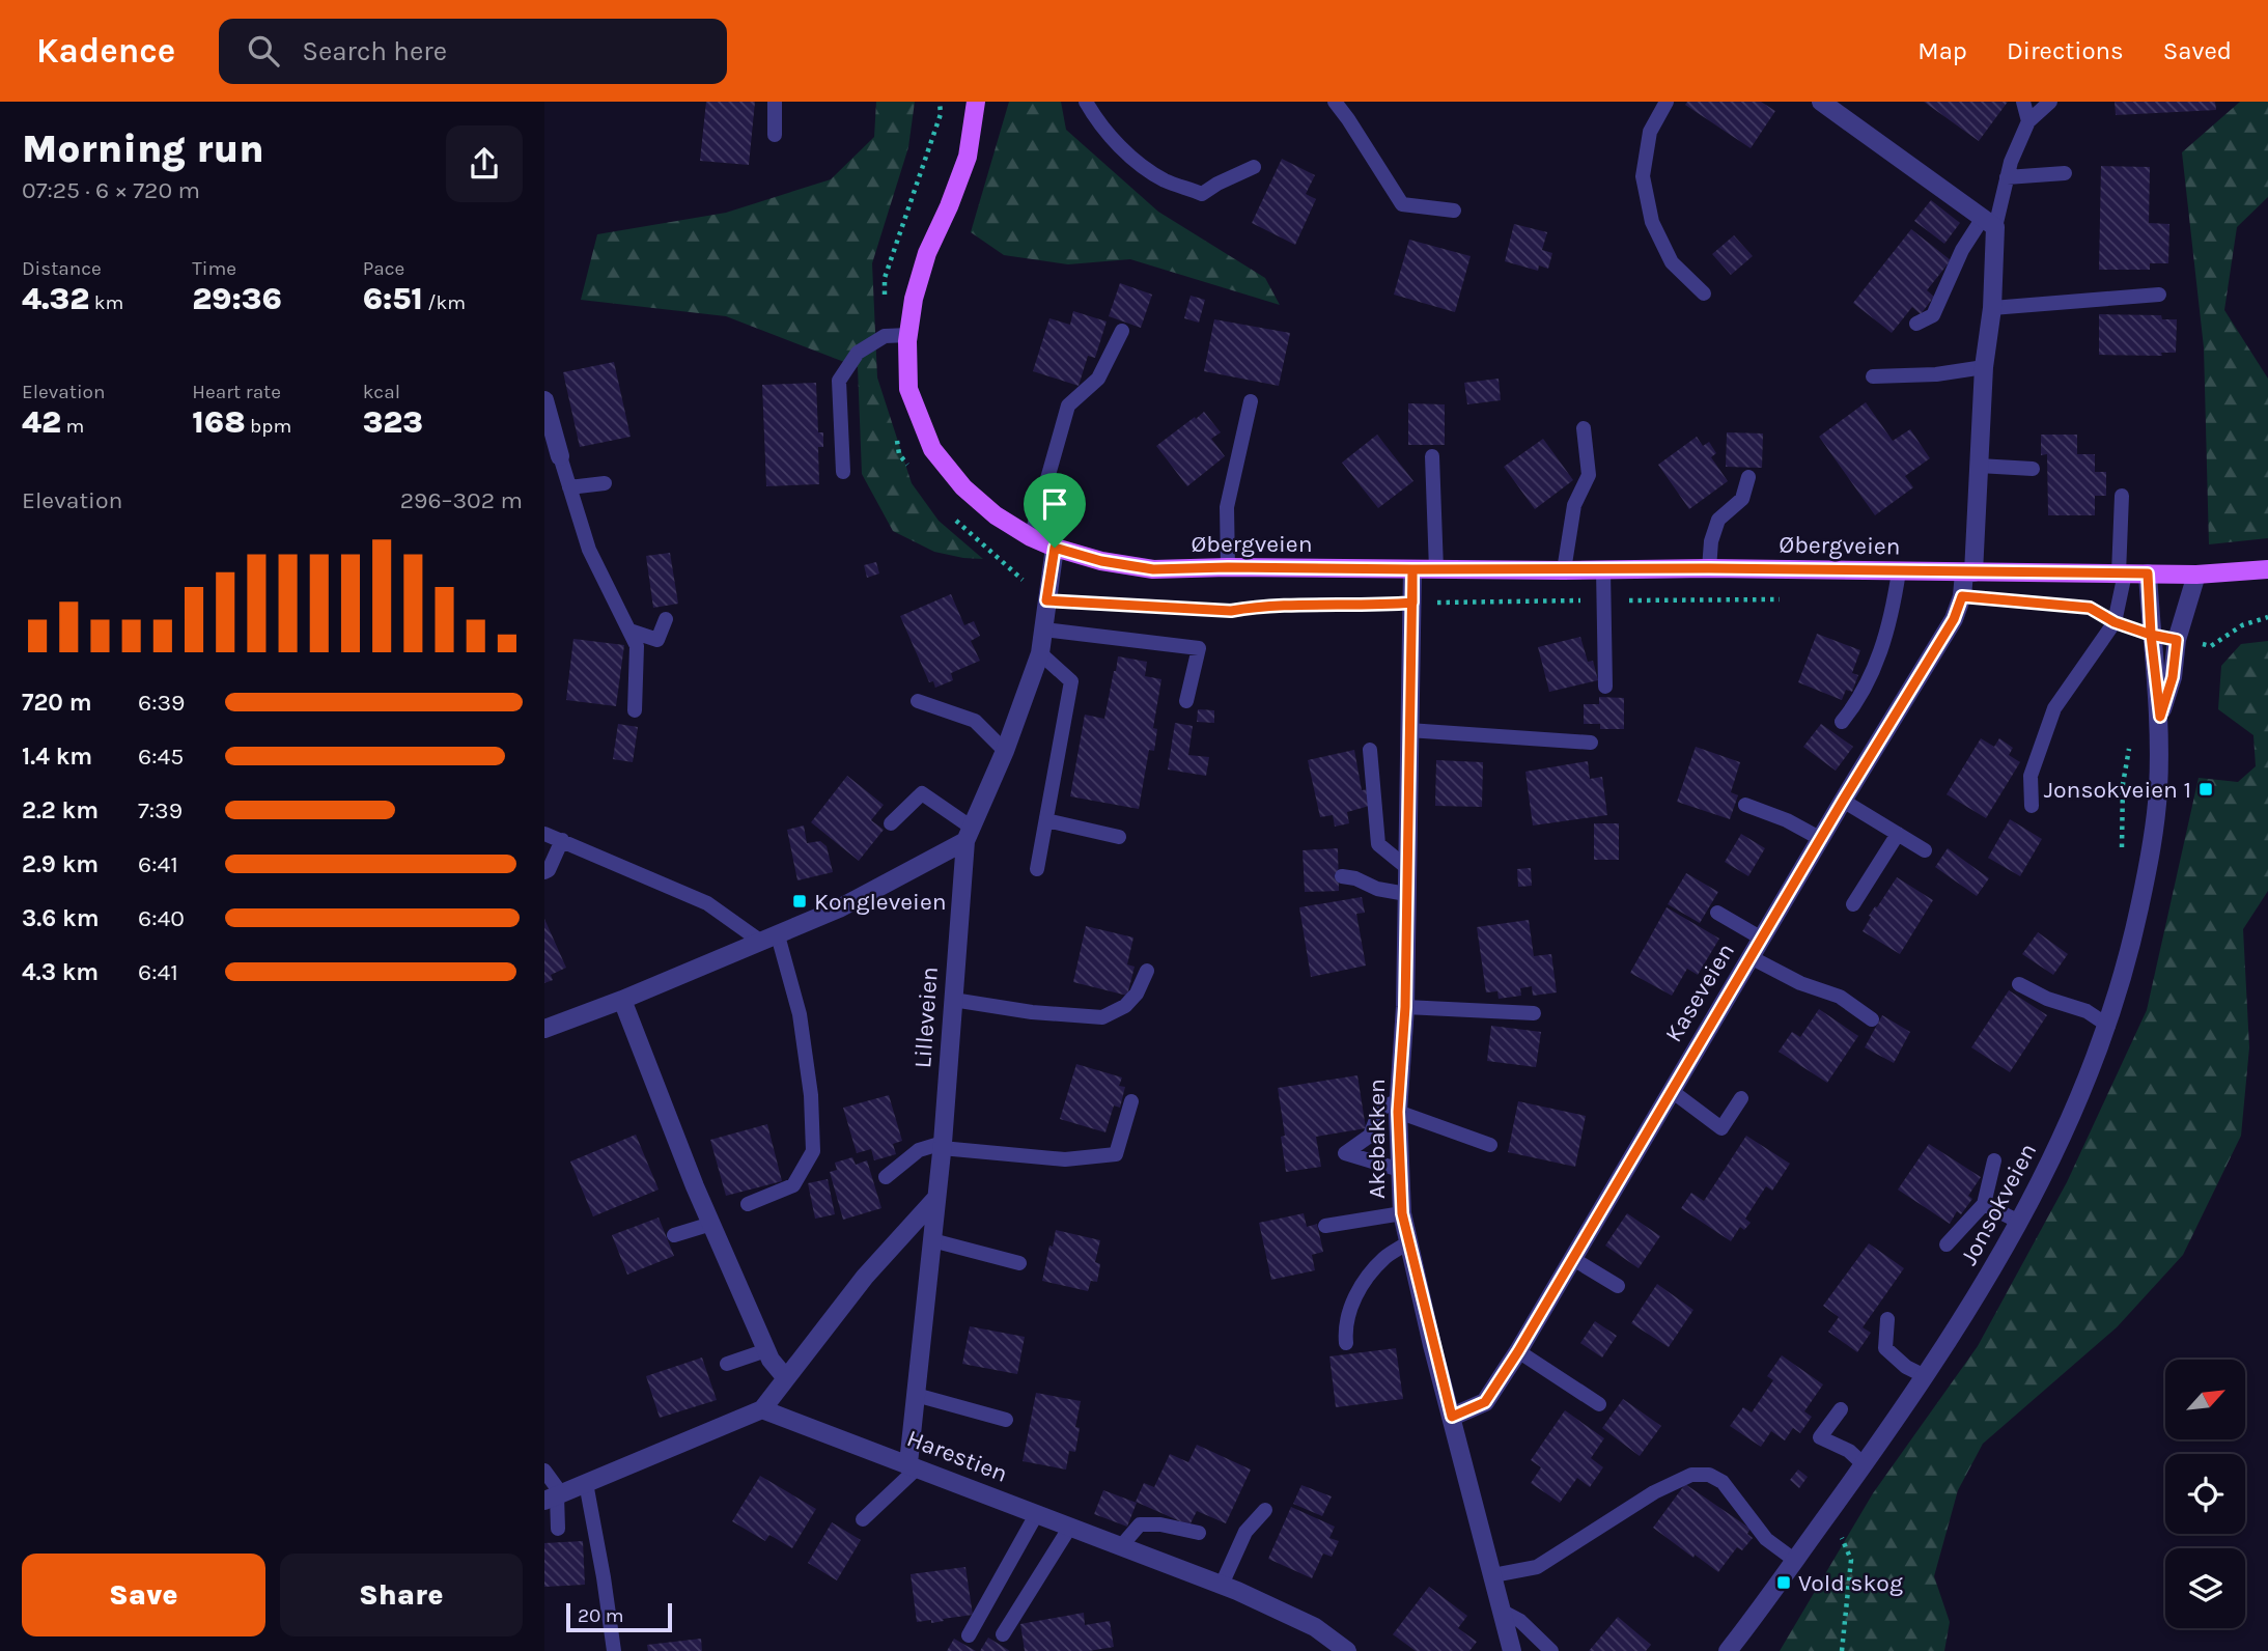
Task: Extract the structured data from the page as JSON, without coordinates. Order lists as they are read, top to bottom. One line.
{"streets":{"main road":["Øbergveien"],"street":["Kaseveien","Lilleveien","Akebakken","Jonsokveien","Harestien"]},"crossings":[["Øbergveien","Kaseveien"],["Øbergveien","Akebakken"],["Øbergveien","Jonsokveien"],["Kaseveien","Akebakken"],["Lilleveien","Harestien"]],"places":{"transit":["Jonsokveien 1","Kongleveien","Vold skog"]},"scale_bar":"20 m","north":"top right","page":{"header":"Kadence","search":"Search here","nav":["Map","Directions","Saved"],"heading":["Morning run","07:25 · 6 × 720 m"],"stats":[["Distance","4.32 km"],["Time","29:36"],["Pace","6:51 /km"],["Elevation","42 m"],["Heart rate","168 bpm"],["kcal","323"]],"chart":["Elevation","296–302 m"],"list":[{"name":"720 m","note":"6:39"},{"name":"1.4 km","note":"6:45"},{"name":"2.2 km","note":"7:39"},{"name":"2.9 km","note":"6:41"},{"name":"3.6 km","note":"6:40"},{"name":"4.3 km","note":"6:41"}],"buttons":["Save","Share"],"scale":"20 m"}}
